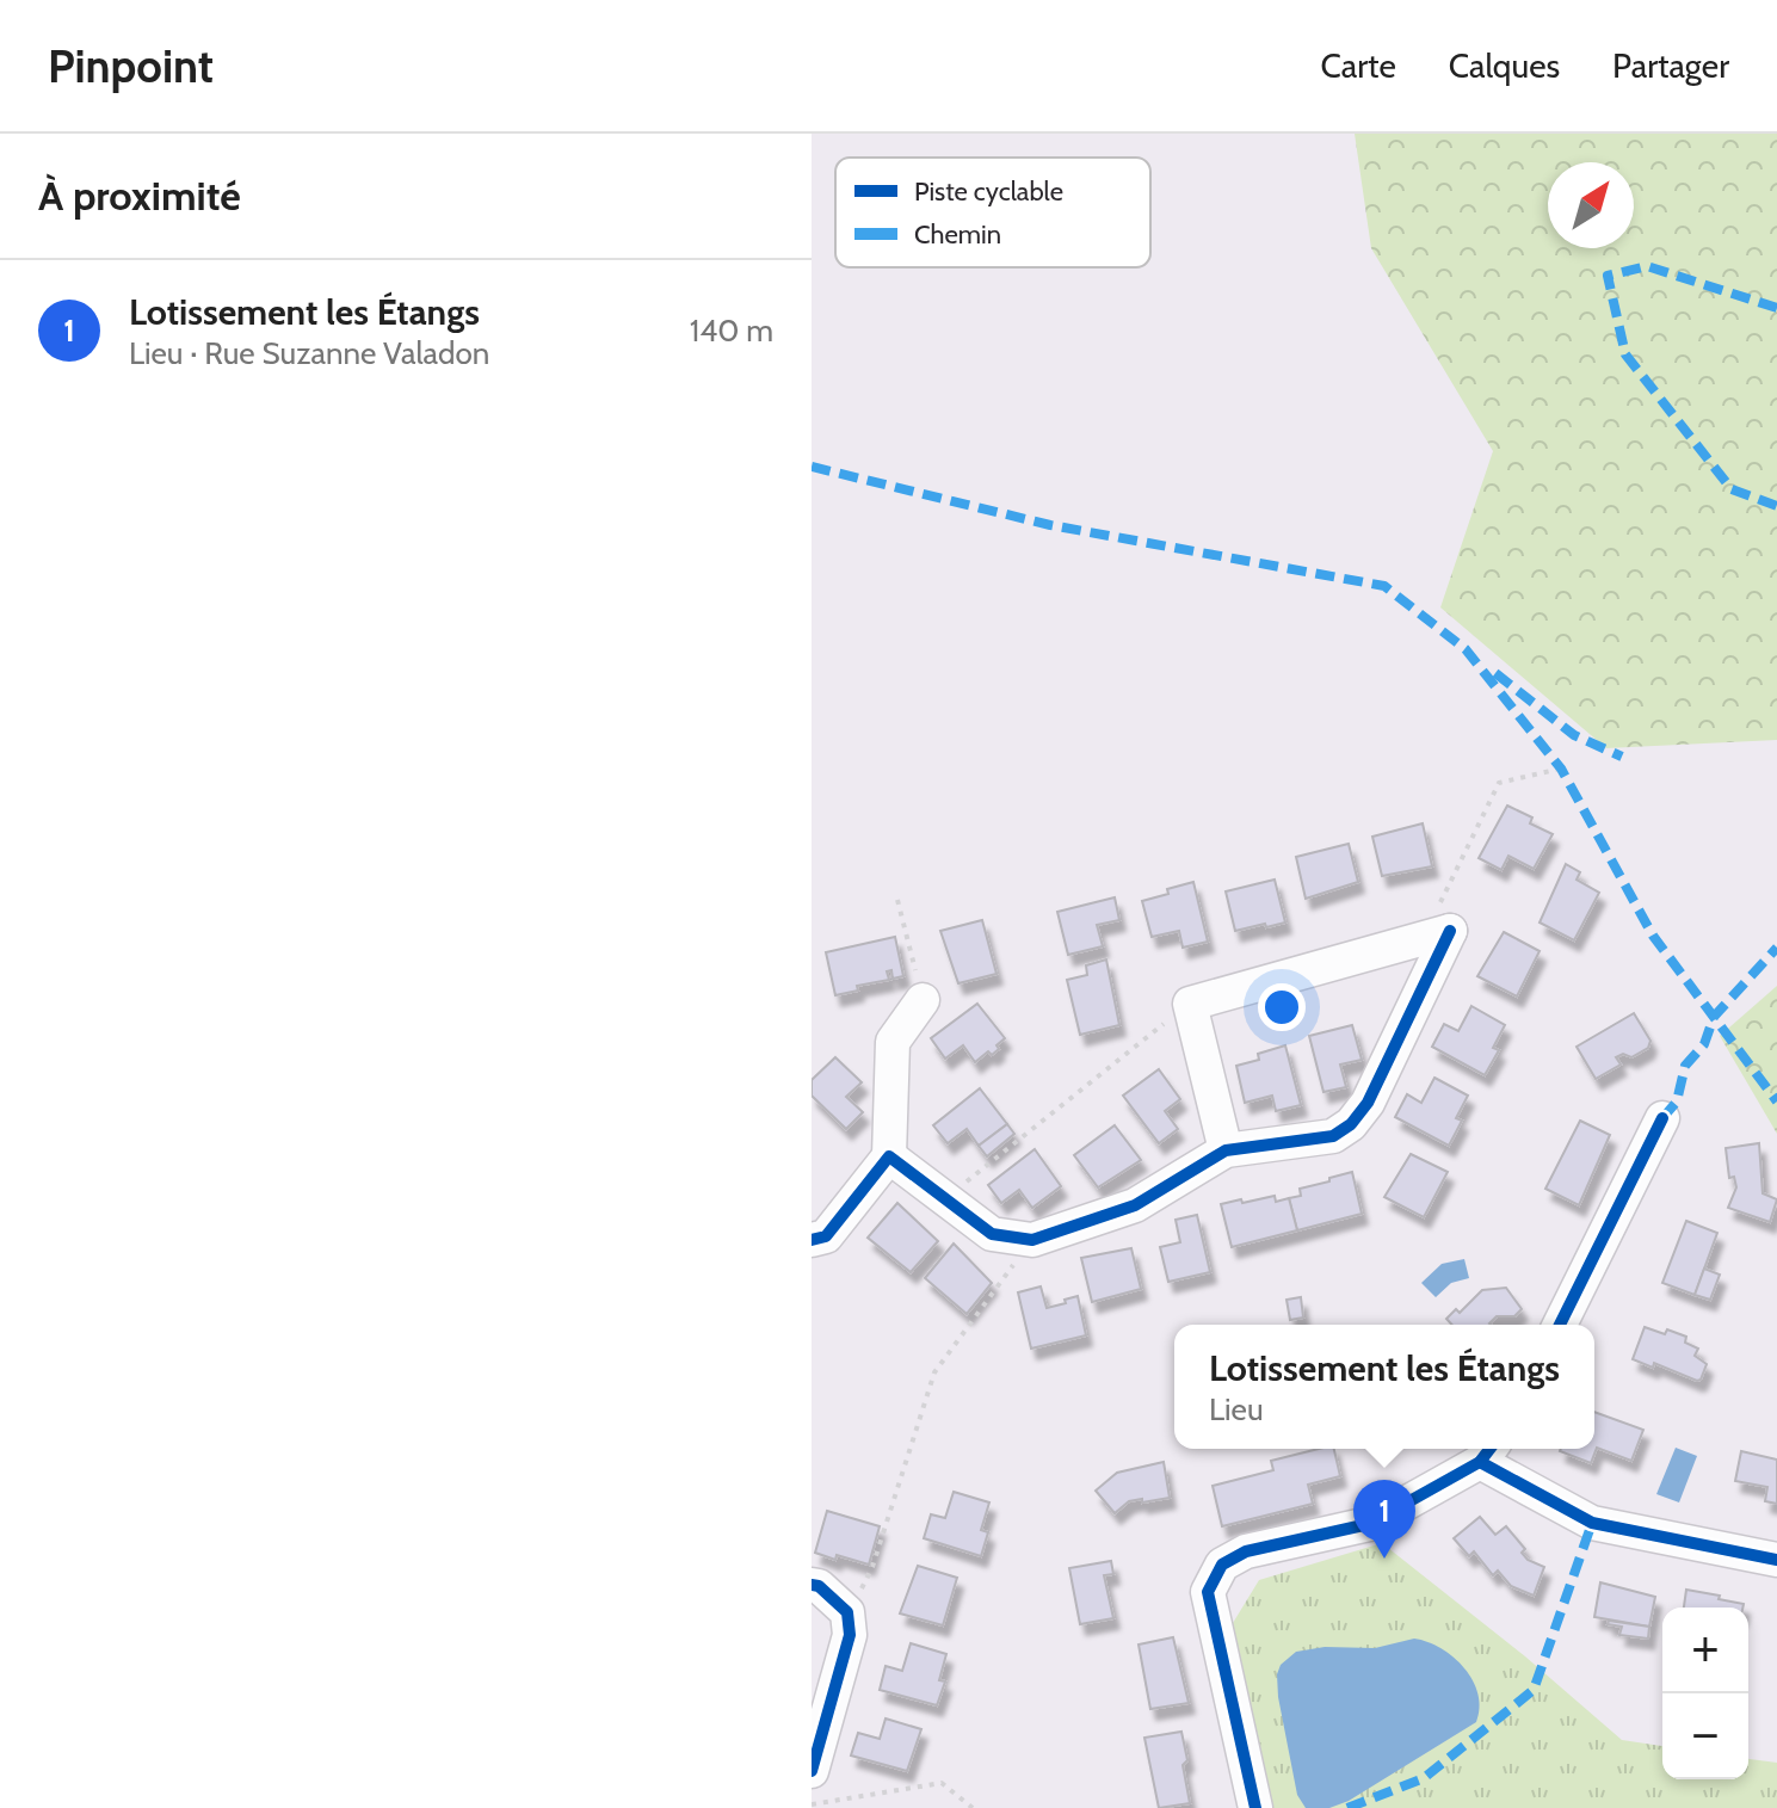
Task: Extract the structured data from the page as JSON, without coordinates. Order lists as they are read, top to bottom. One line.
{"legend":["Piste cyclable","Chemin"],"north":"top right","page":{"header":"Pinpoint","nav":["Carte","Calques","Partager"],"heading":"À proximité","list":[{"mark":"1","name":"Lotissement les Étangs","note":"Lieu · Rue Suzanne Valadon","value":"140 m"}],"popup":["Lotissement les Étangs","Lieu"],"pins":"1","map_buttons":["+","−"]}}
